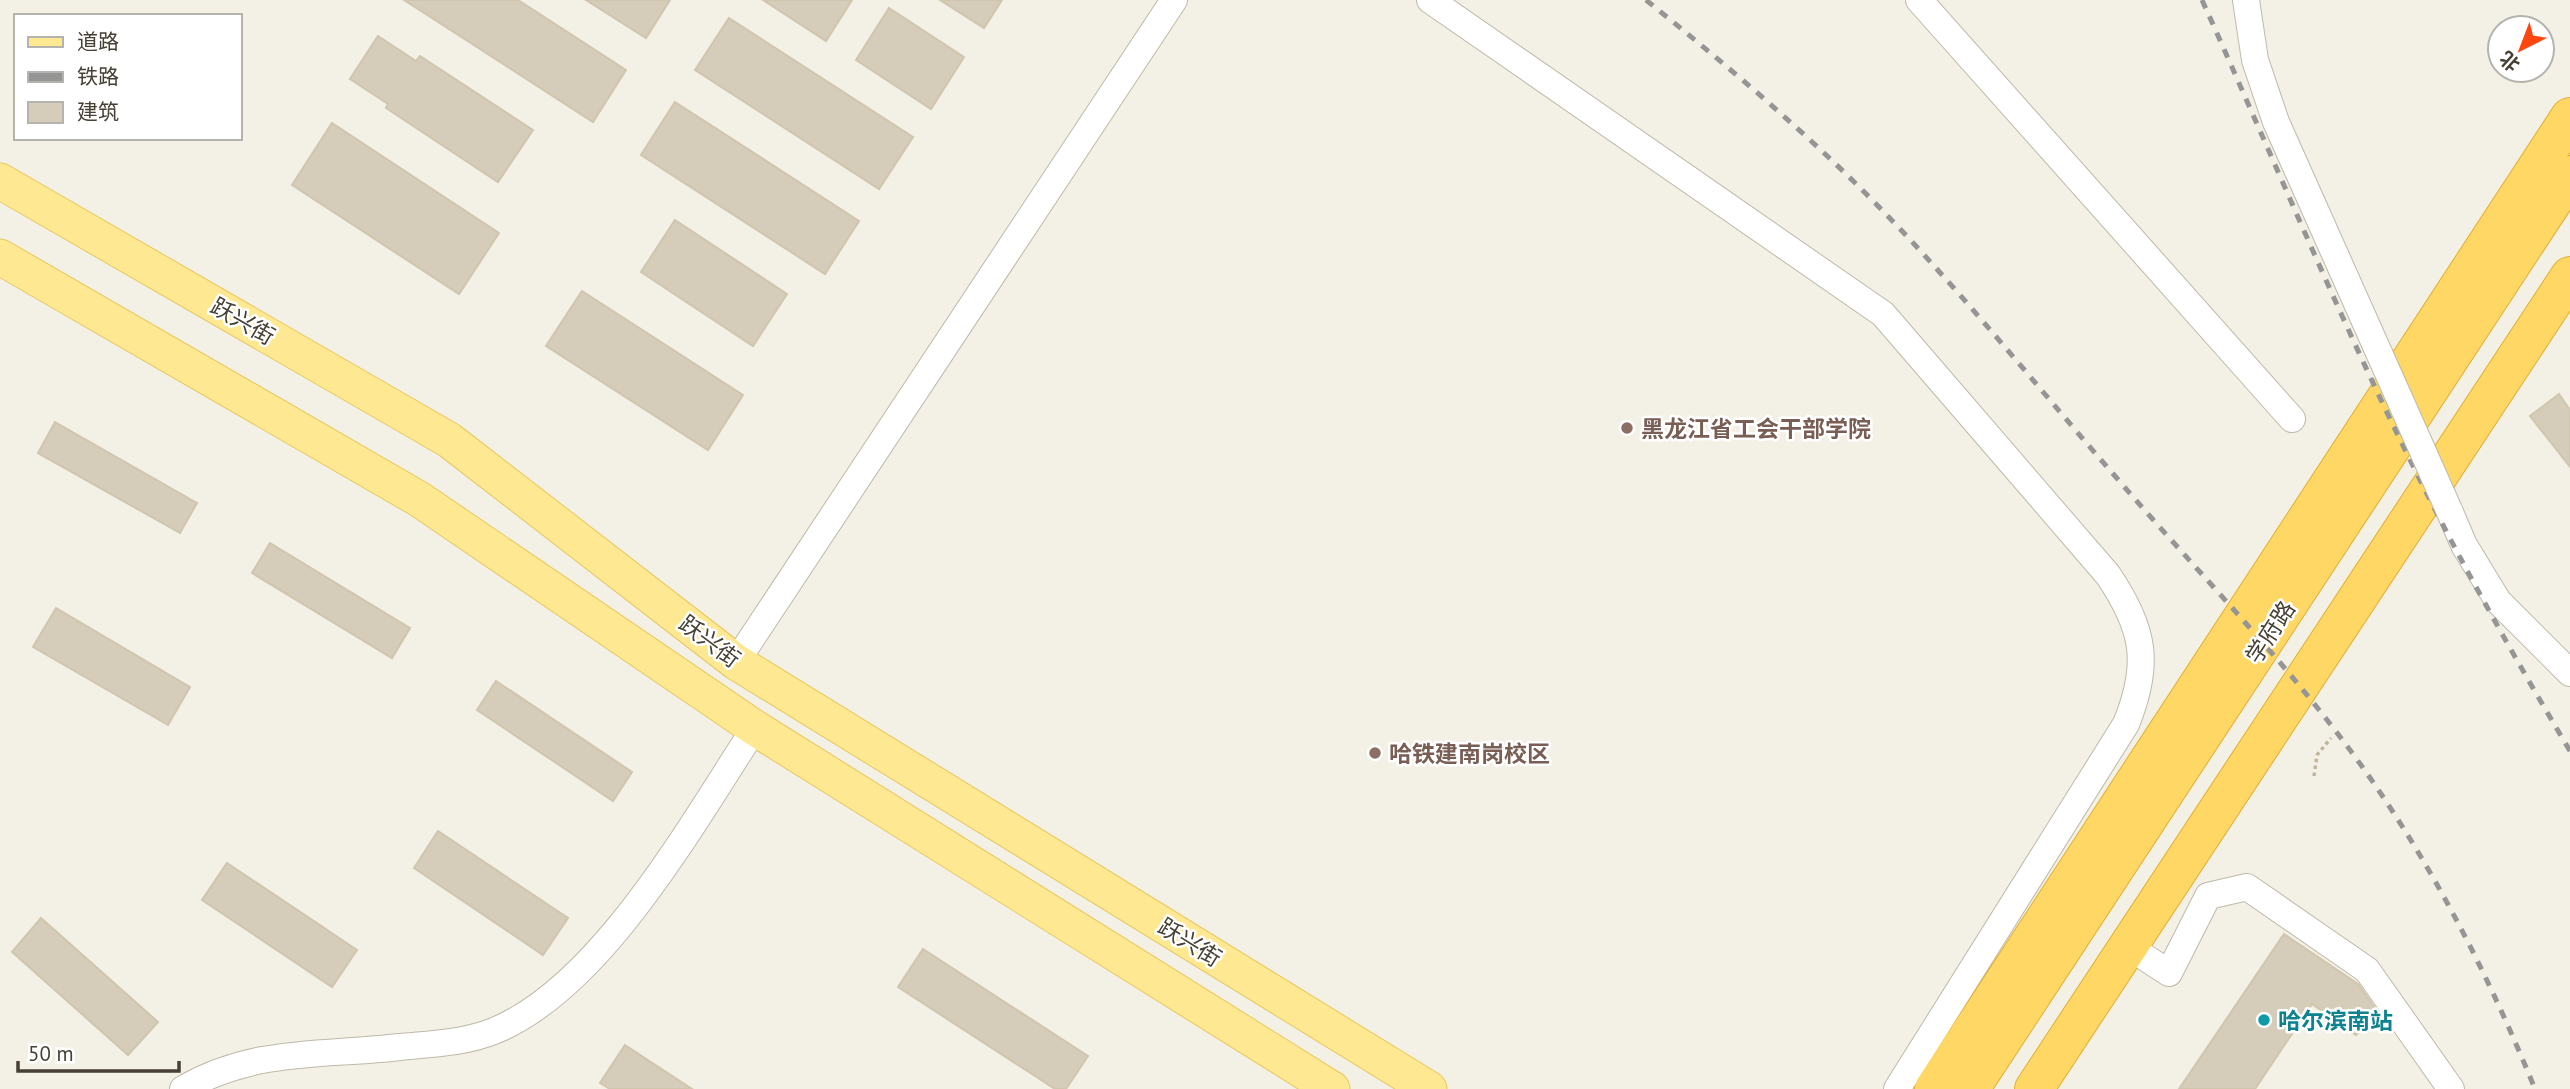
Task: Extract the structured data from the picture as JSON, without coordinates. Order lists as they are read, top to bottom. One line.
{"streets":{"highway":["学府路"],"main road":["跃兴街"]},"places":["黑龙江省工会干部学院","哈铁建南岗校区","哈尔滨南站"],"legend":["道路","铁路","建筑"],"scale_bar":"50 m","north":"bottom left"}
